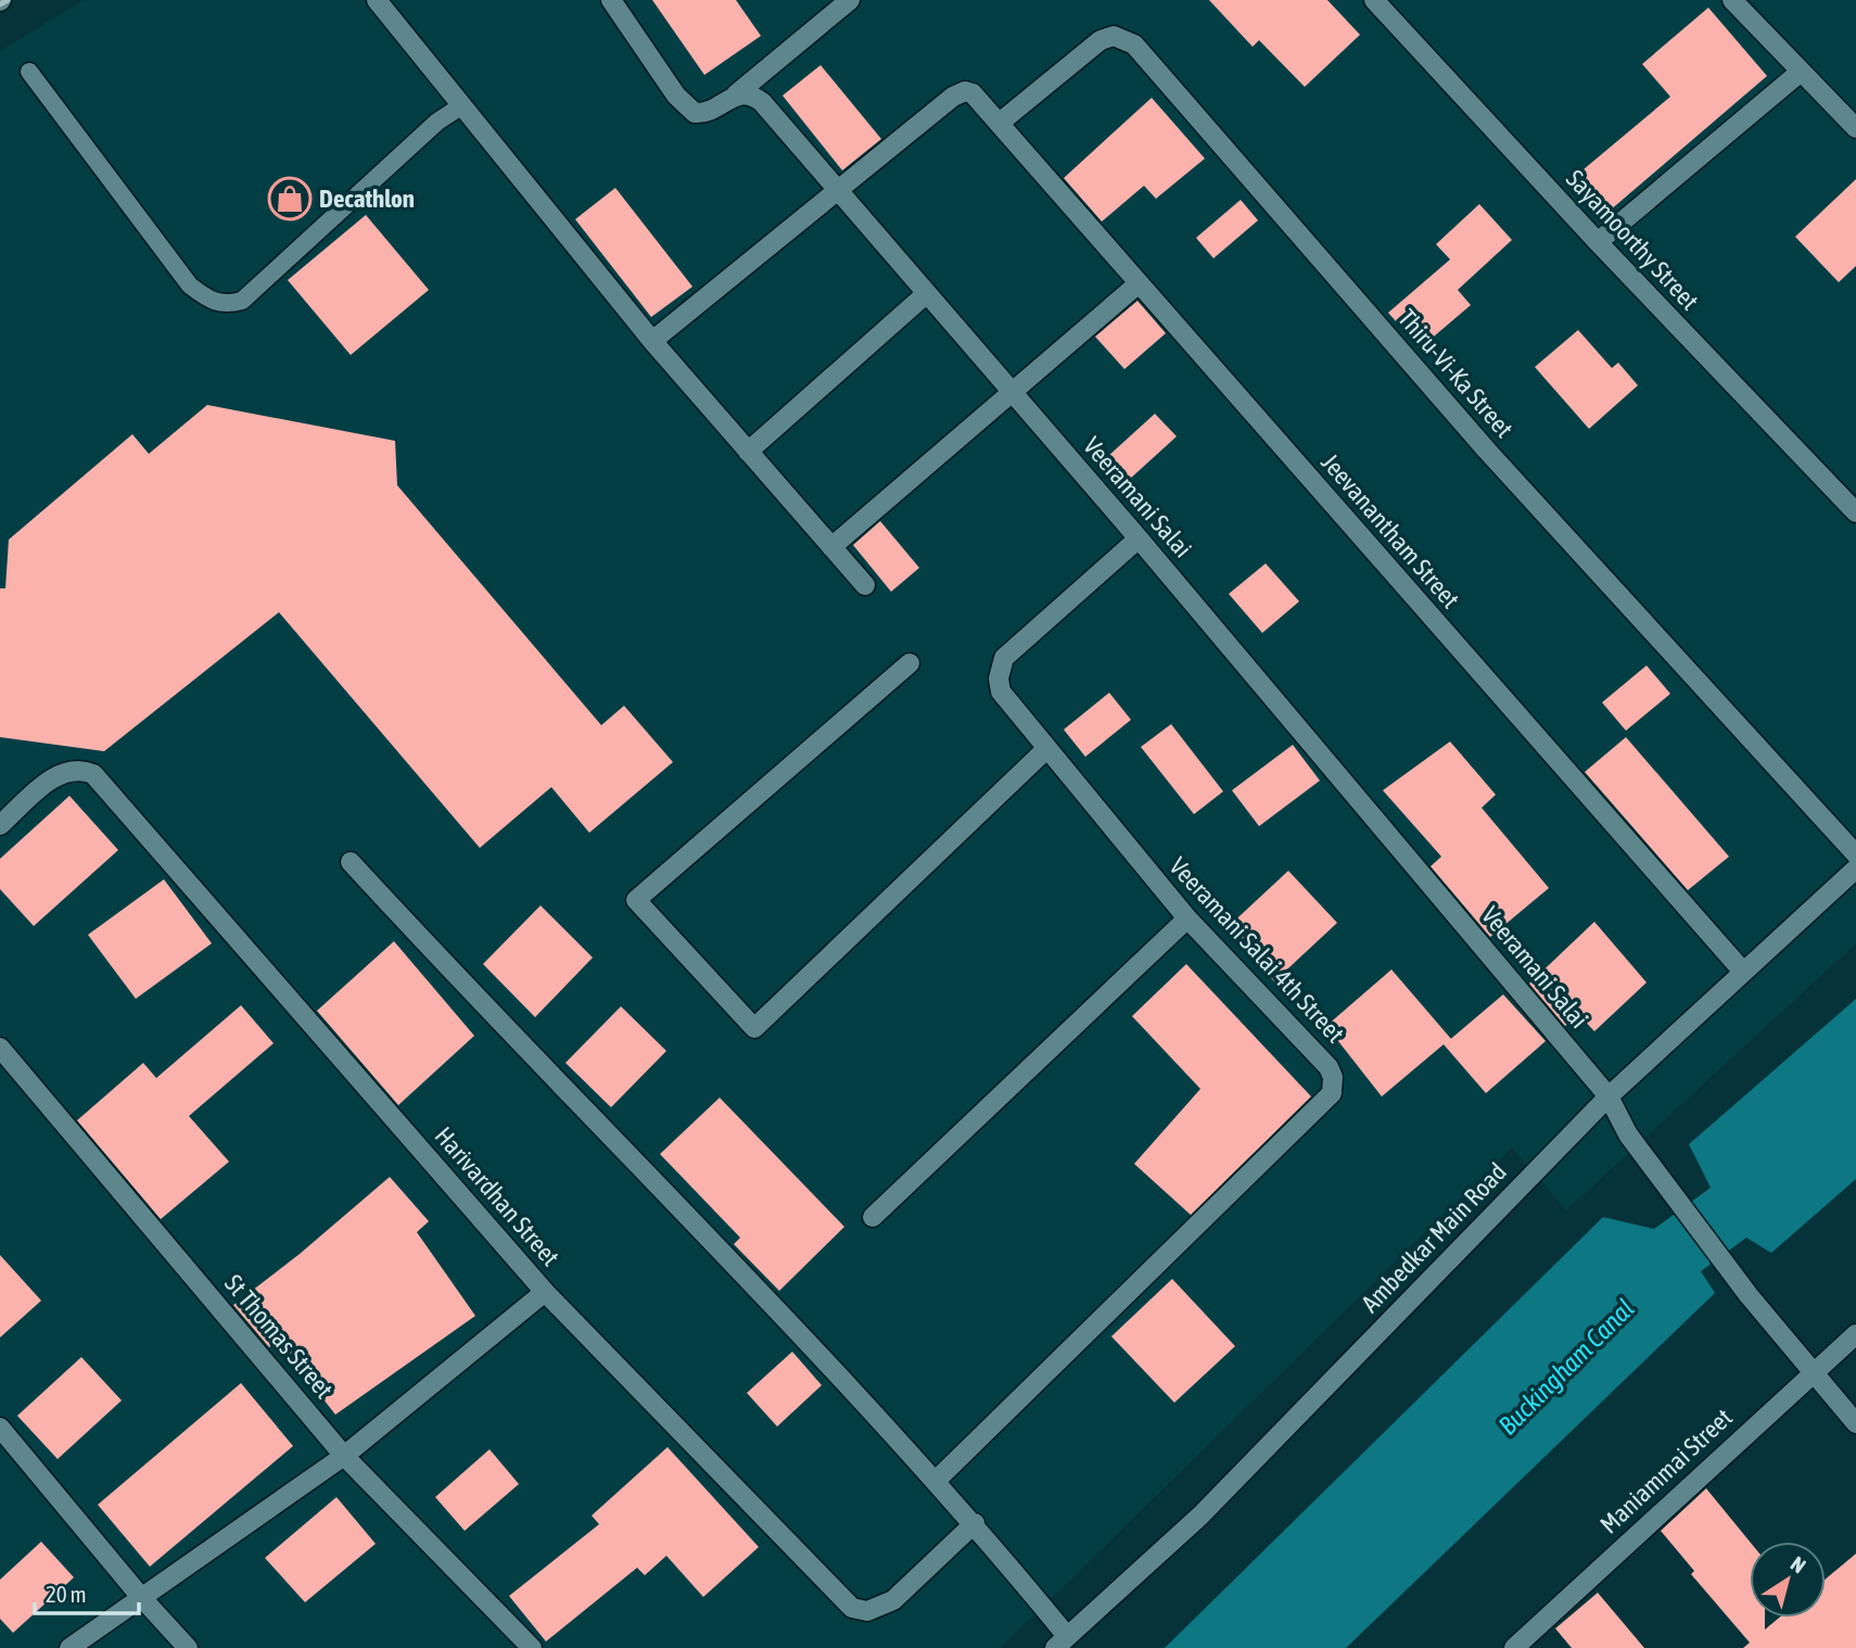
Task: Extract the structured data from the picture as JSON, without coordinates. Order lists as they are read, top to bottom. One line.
{"streets":{"street":["Sayamoorthy Street","Thiru-Vi-Ka Street","Veeramani Salai","Jeevanantham Street","Veeramani Salai 4th Street","Harivardhan Street","Ambedkar Main Road","St Thomas Street","Maniammai Street"]},"crossings":[["Thiru-Vi-Ka Street","Jeevanantham Street"],["Veeramani Salai","Jeevanantham Street"],["Veeramani Salai","Veeramani Salai 4th Street"],["Veeramani Salai","Ambedkar Main Road"],["Veeramani Salai","Maniammai Street"],["Jeevanantham Street","Ambedkar Main Road"]],"water":["Buckingham Canal"],"places":{"shop":["Decathlon"]},"scale_bar":"20 m","north":"top right"}
